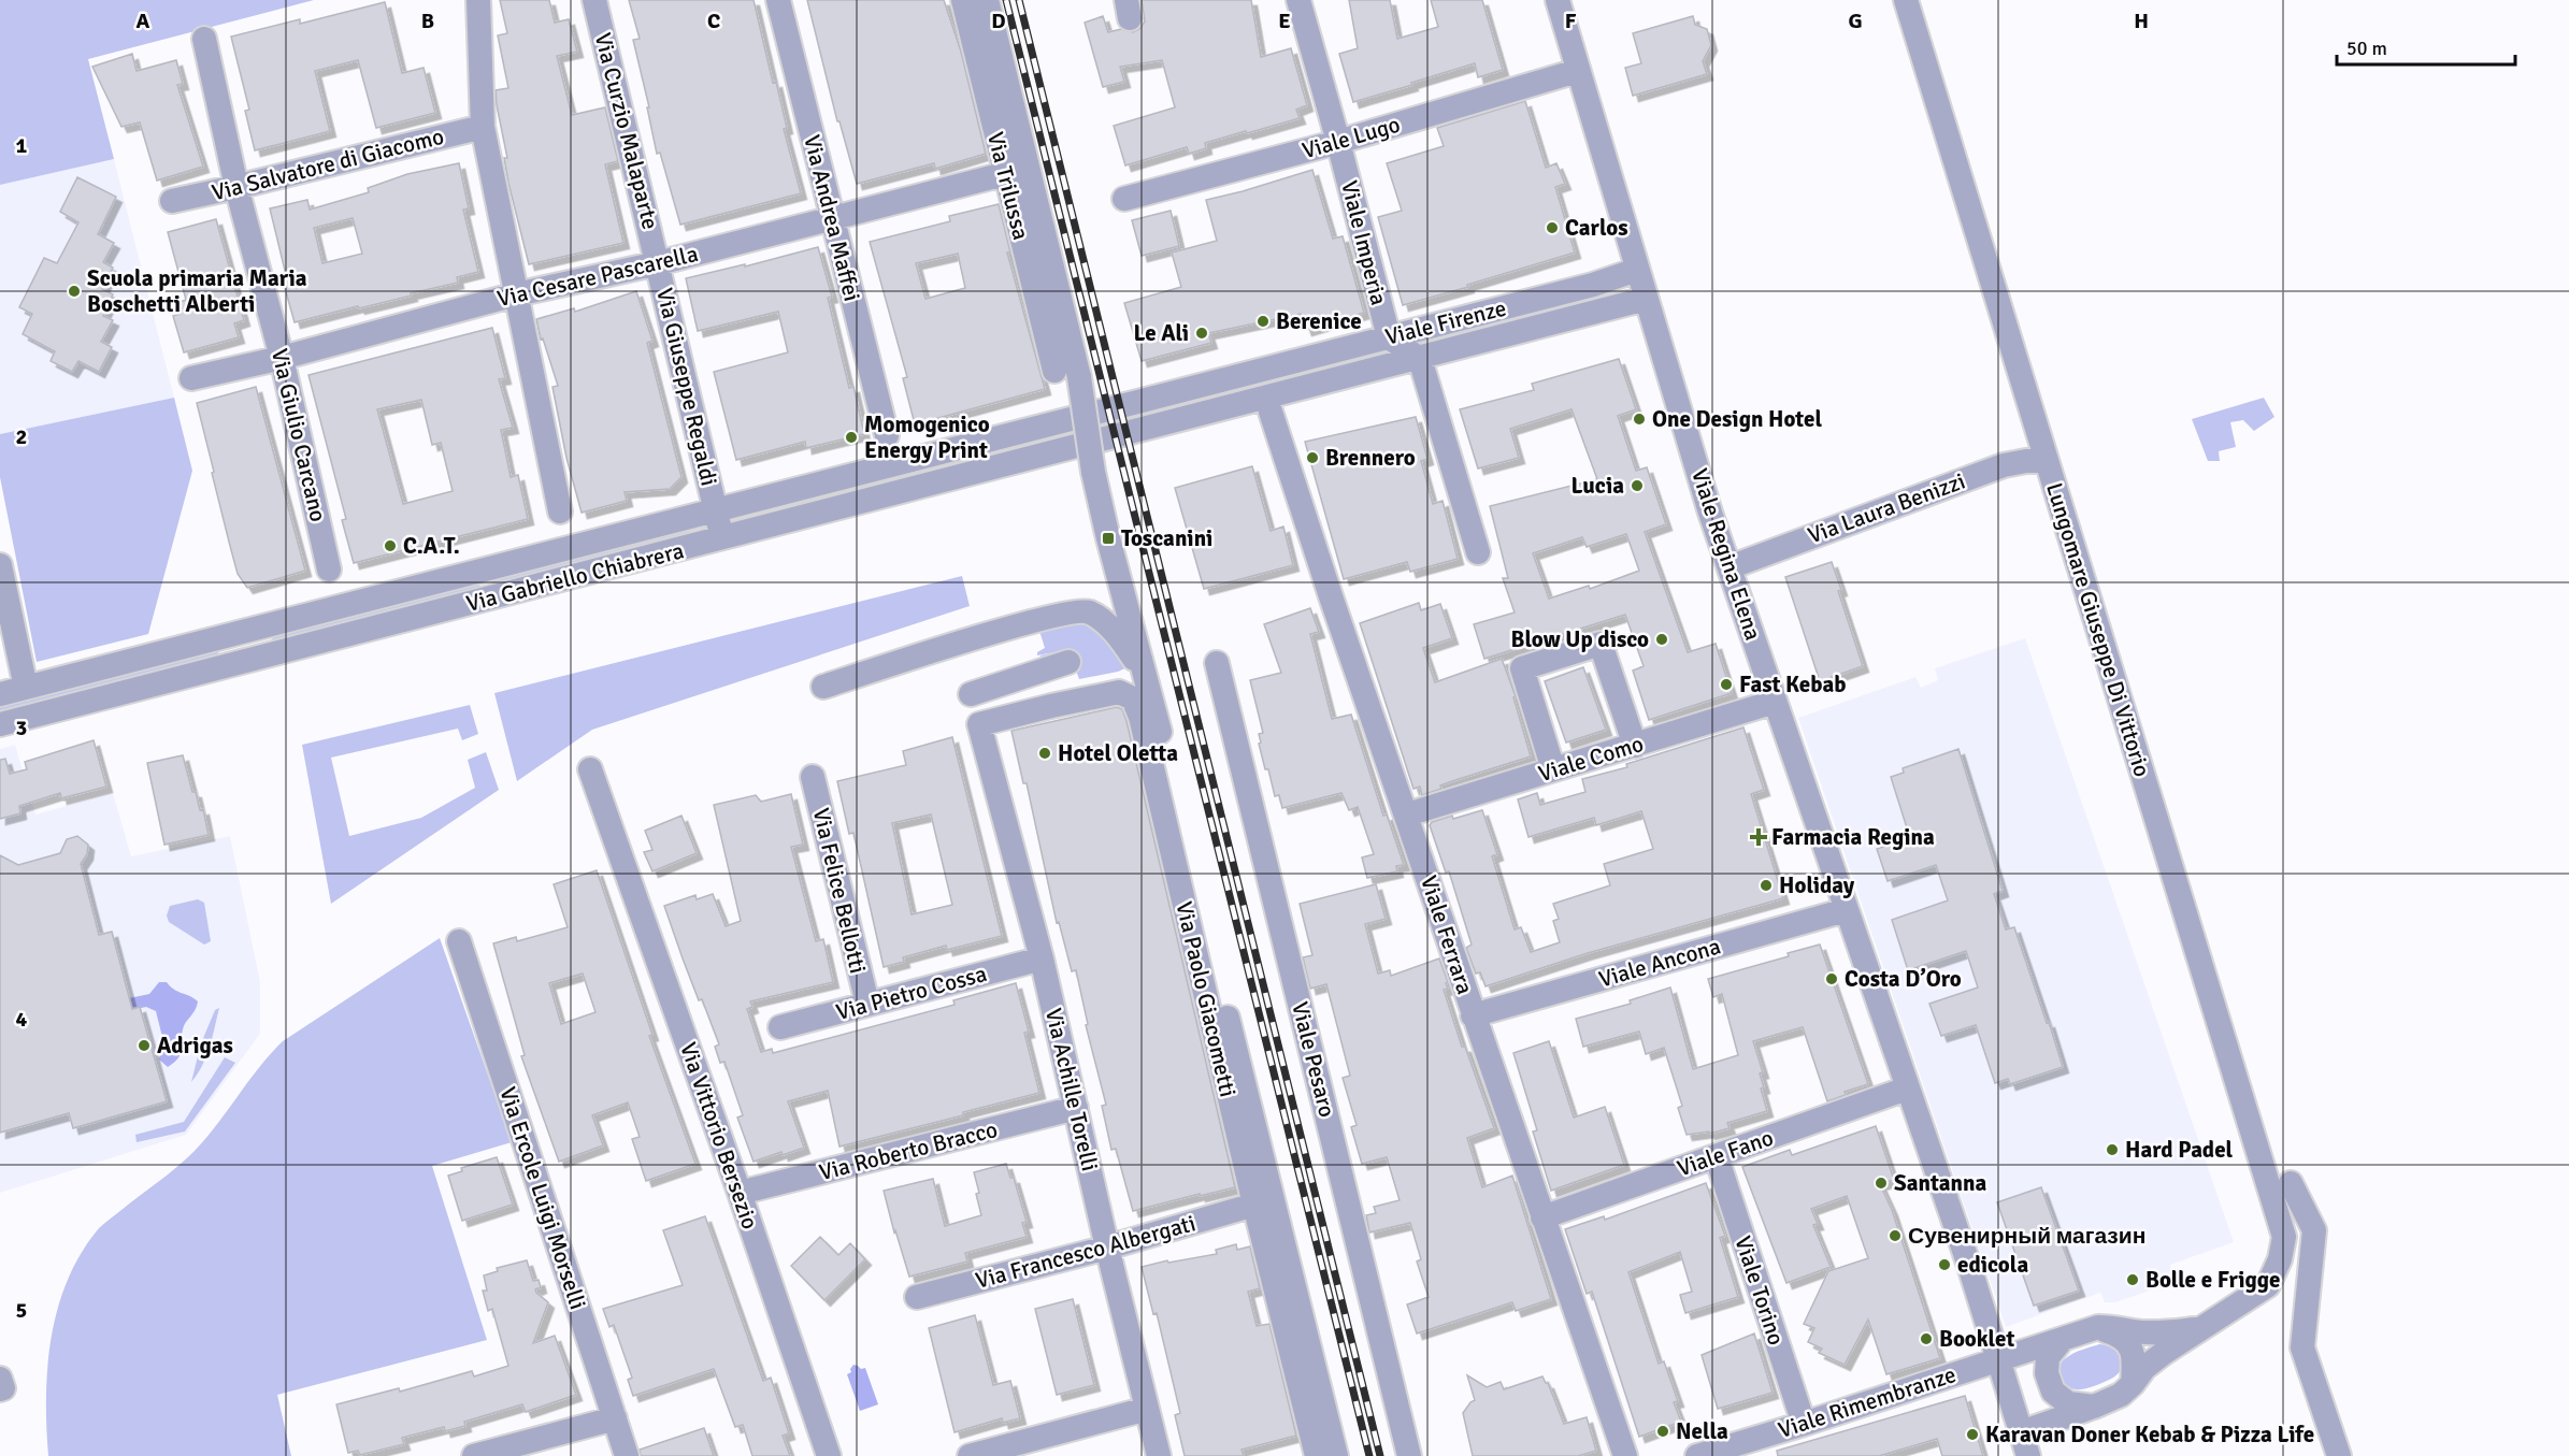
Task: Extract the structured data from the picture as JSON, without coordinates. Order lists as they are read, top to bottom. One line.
{"streets":{"street":["Via Curzio Malaparte","Viale Lugo","Via Salvatore di Giacomo","Via Trilussa","Via Andrea Maffei","Viale Imperia","Via Cesare Pascarella","Viale Firenze","Via Giuseppe Regaldi","Via Giulio Carcano","Via Laura Benizzi","Viale Regina Elena","Via Gabriello Chiabrera","Lungomare Giuseppe Di Vittorio","Viale Como","Via Felice Bellotti","Viale Ferrara","Viale Ancona","Via Pietro Cossa","Via Paolo Giacometti","Viale Pesaro","Via Achille Torelli","Via Vittorio Bersezio","Via Roberto Bracco","Viale Fano","Via Ercole Luigi Morselli","Via Francesco Albergati","Viale Torino","Viale Rimembranze"]},"crossings":[["Via Curzio Malaparte","Via Cesare Pascarella"],["Via Curzio Malaparte","Via Giuseppe Regaldi"],["Viale Lugo","Viale Imperia"],["Viale Lugo","Viale Regina Elena"],["Via Salvatore di Giacomo","Via Giulio Carcano"],["Via Trilussa","Via Cesare Pascarella"],["Via Andrea Maffei","Via Cesare Pascarella"],["Viale Imperia","Viale Firenze"],["Via Cesare Pascarella","Via Giuseppe Regaldi"],["Via Cesare Pascarella","Via Giulio Carcano"],["Viale Firenze","Viale Regina Elena"],["Viale Firenze","Via Gabriello Chiabrera"],["Via Giuseppe Regaldi","Via Gabriello Chiabrera"],["Via Laura Benizzi","Viale Regina Elena"],["Via Laura Benizzi","Lungomare Giuseppe Di Vittorio"],["Viale Regina Elena","Viale Como"],["Viale Regina Elena","Viale Ancona"],["Viale Regina Elena","Viale Fano"],["Viale Regina Elena","Viale Rimembranze"],["Viale Como","Viale Ferrara"],["Via Felice Bellotti","Via Pietro Cossa"],["Viale Ferrara","Viale Ancona"],["Viale Ferrara","Viale Fano"],["Via Pietro Cossa","Via Achille Torelli"],["Via Paolo Giacometti","Via Achille Torelli"],["Via Paolo Giacometti","Via Francesco Albergati"],["Via Achille Torelli","Via Roberto Bracco"],["Via Achille Torelli","Via Francesco Albergati"],["Via Vittorio Bersezio","Via Roberto Bracco"],["Viale Fano","Viale Torino"],["Viale Torino","Viale Rimembranze"]],"places":{"other":["Carlos","Scuola primaria Maria Boschetti Alberti","Berenice","Le Ali","One Design Hotel","Momogenico Energy Print","Brennero","Lucia","C.A.T.","Blow Up disco","Fast Kebab","Hotel Oletta","Holiday","Costa D’Oro","Adrigas","Hard Padel","Santanna","Сувенирный магазин","edicola","Bolle e Frigge","Booklet","Nella","Karavan Doner Kebab & Pizza Life"],"transit":["Toscanini"],"health":["Farmacia Regina"]},"scale_bar":"50 m","grid":{"columns":["A","B","C","D","E","F","G","H"],"rows":["1","2","3","4","5"]}}
